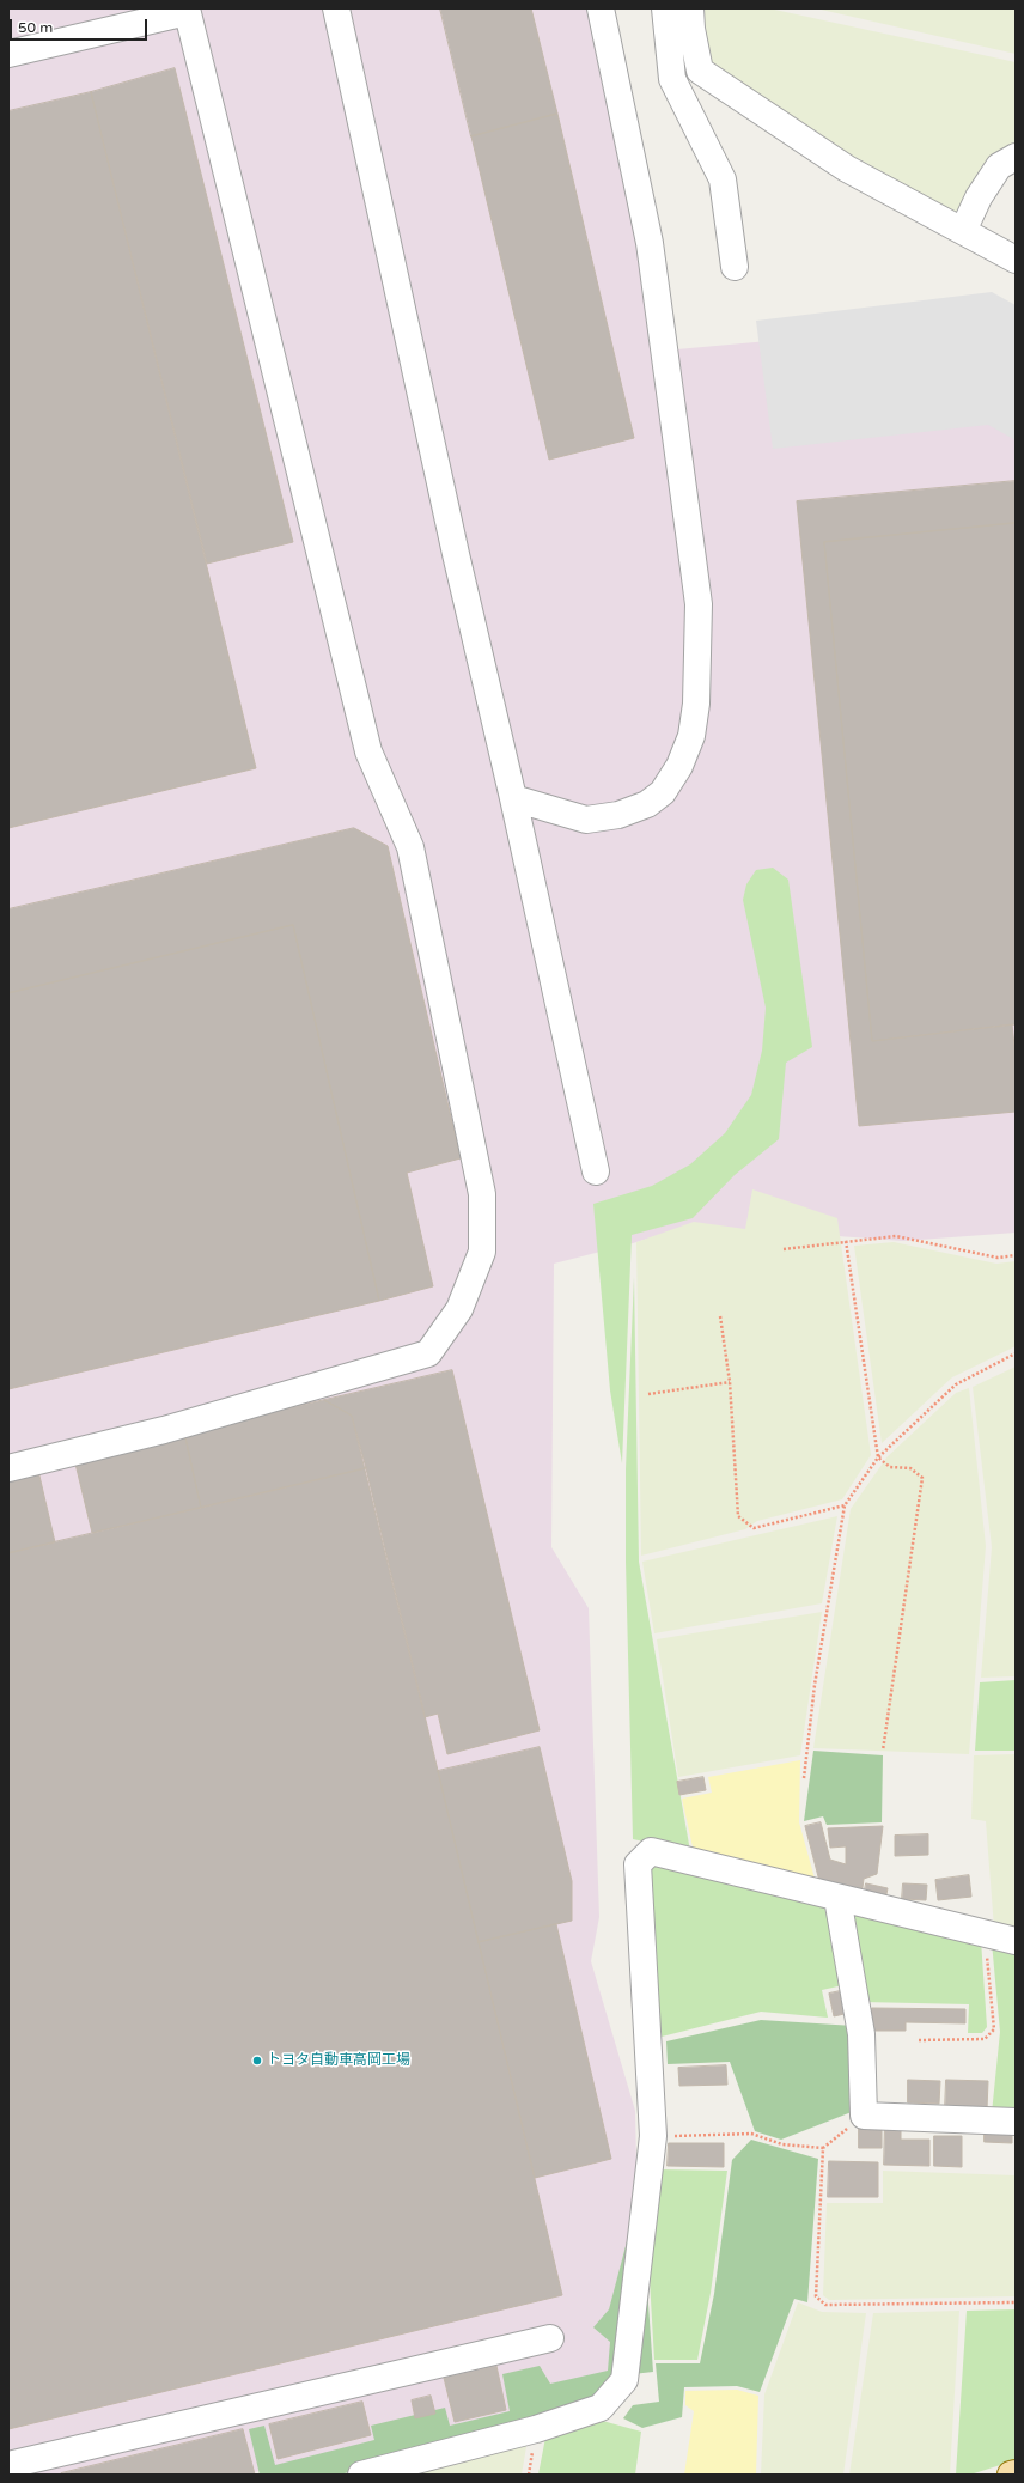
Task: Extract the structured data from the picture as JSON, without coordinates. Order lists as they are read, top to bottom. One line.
{"places":["トヨタ自動車高岡工場"],"scale_bar":"50 m"}
